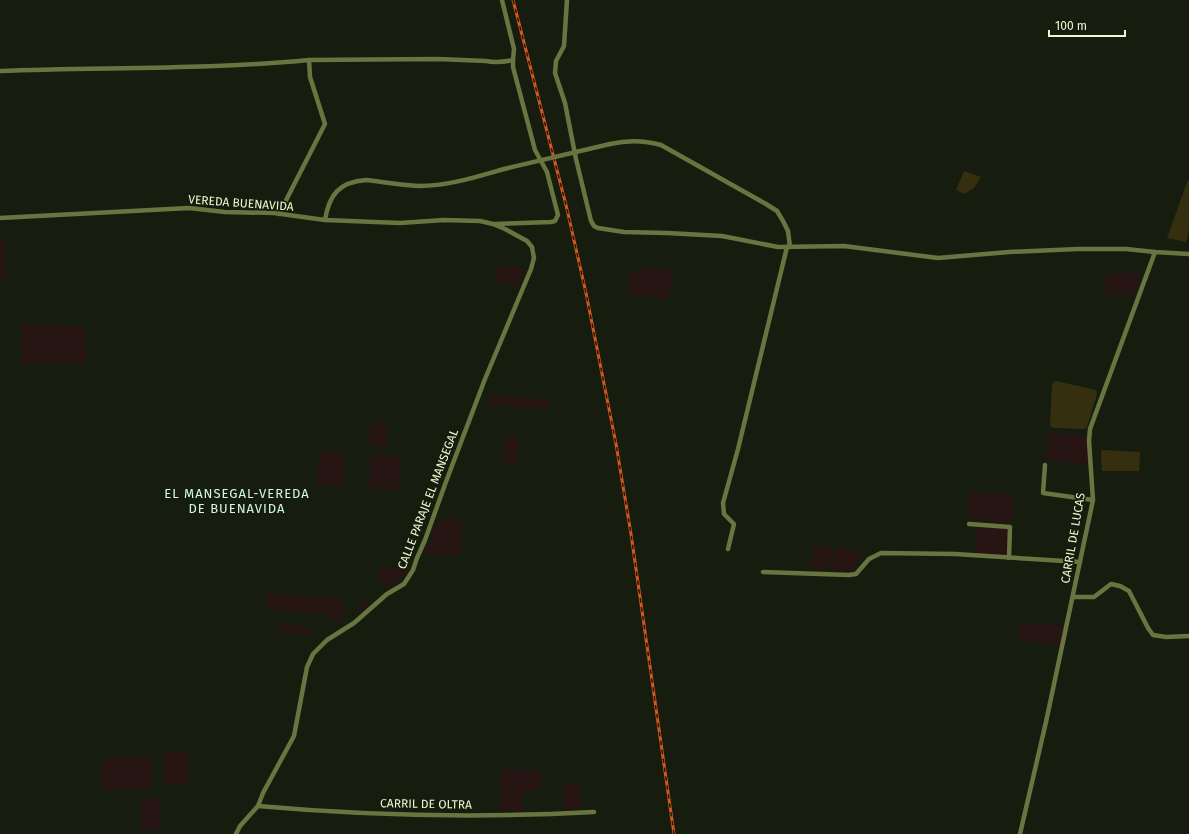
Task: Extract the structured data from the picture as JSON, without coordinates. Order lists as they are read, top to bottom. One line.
{"streets":{"street":["VEREDA BUENAVIDA","CALLE PARAJE EL MANSEGAL","CARRIL DE LUCAS","CARRIL DE OLTRA"]},"crossings":[["VEREDA BUENAVIDA","CALLE PARAJE EL MANSEGAL"],["CALLE PARAJE EL MANSEGAL","CARRIL DE OLTRA"]],"districts":["EL MANSEGAL-VEREDA DE BUENAVIDA"],"scale_bar":"100 m"}
